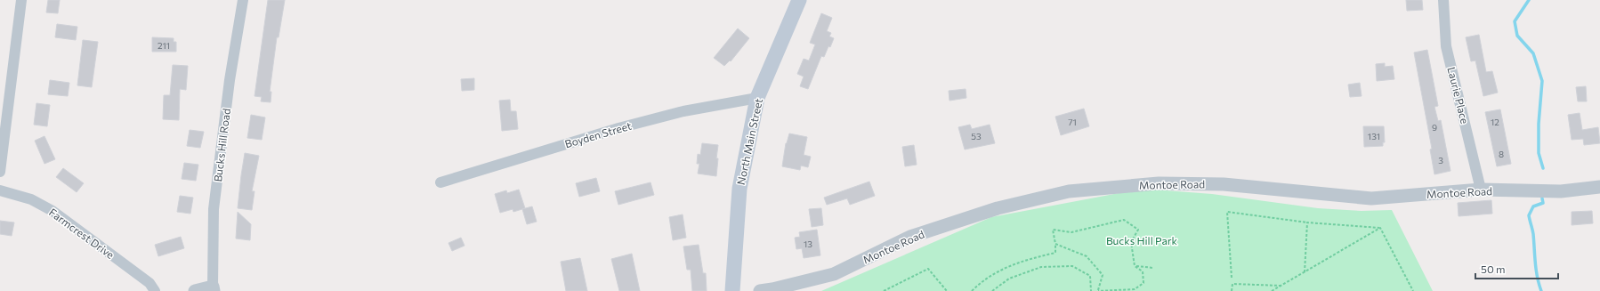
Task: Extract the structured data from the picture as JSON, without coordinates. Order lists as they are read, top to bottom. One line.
{"streets":{"main road":["North Main Street"],"street":["Laurie Place","Boyden Street","Bucks Hill Road","Montoe Road","Farmcrest Drive"]},"crossings":[["Laurie Place","Montoe Road"],["Boyden Street","North Main Street"]],"parks":["Bucks Hill Park"],"house_numbers":["211","71","12","9","53","131","8","3","13"],"scale_bar":"50 m"}
